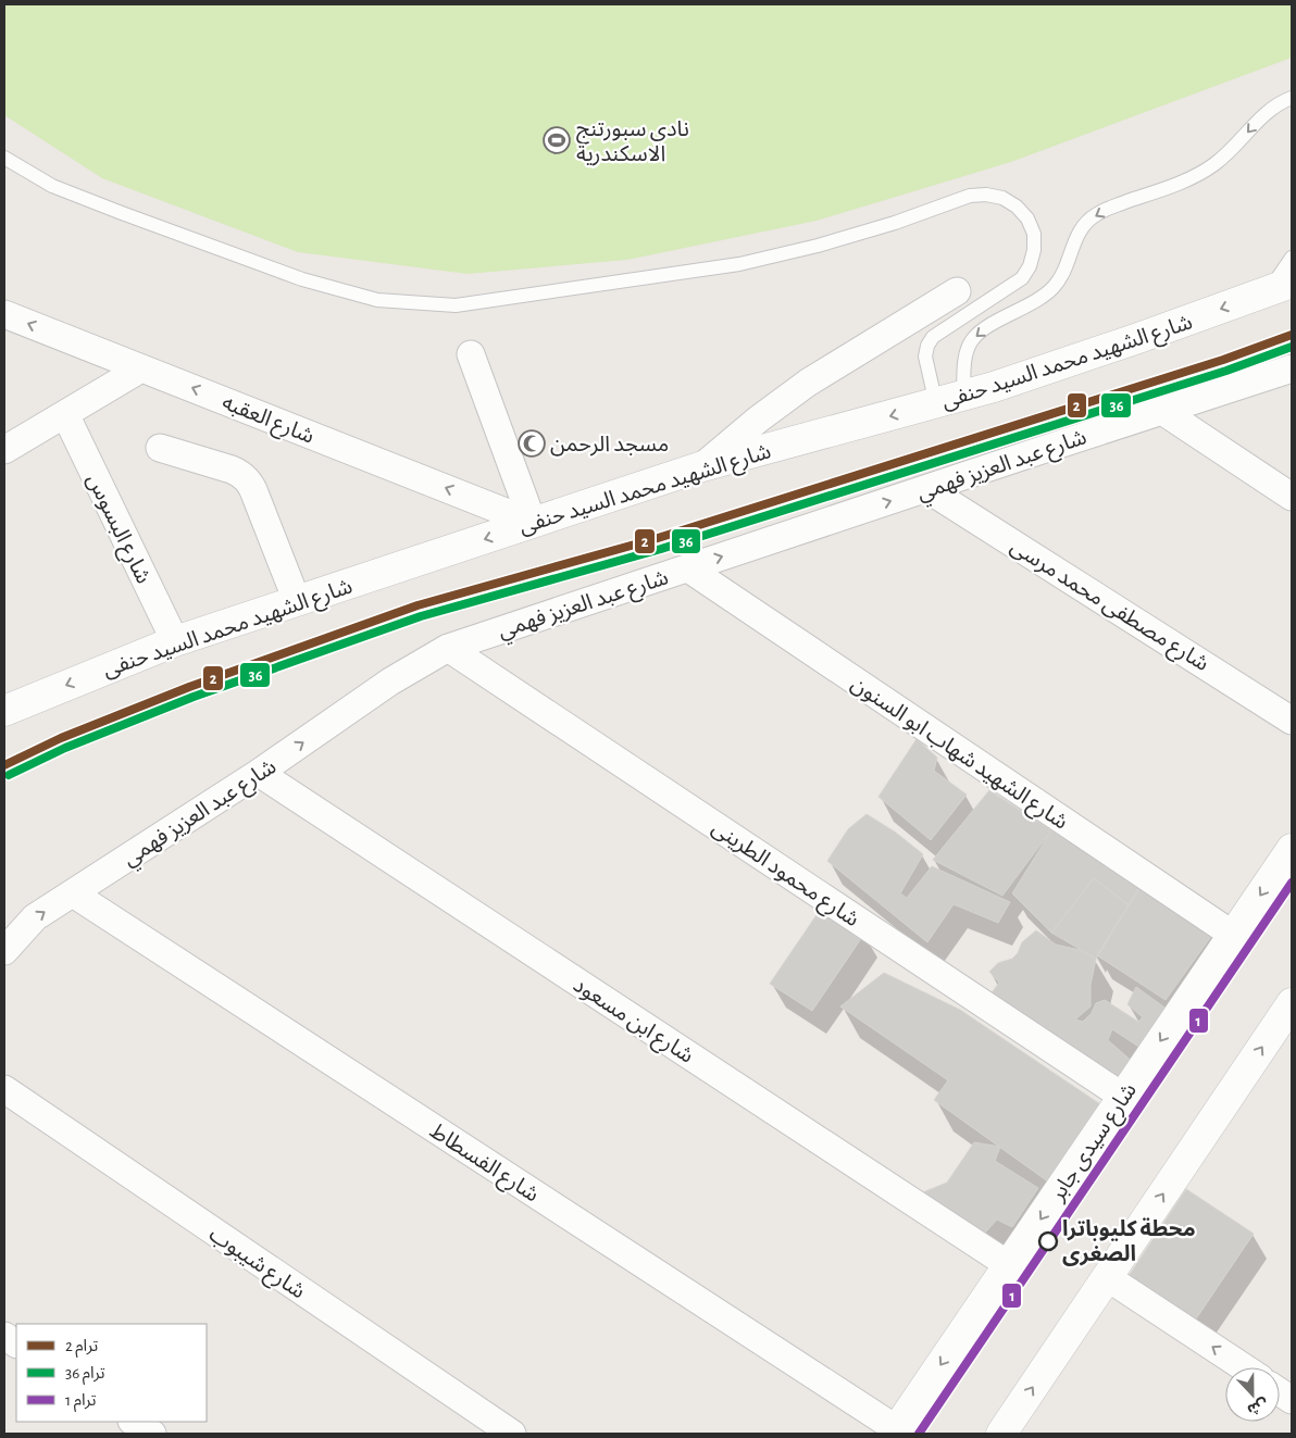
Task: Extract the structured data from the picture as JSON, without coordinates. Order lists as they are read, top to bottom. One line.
{"streets":{"street":["شارع الشهيد محمد السيد حنفى","شارع العقبه","شارع عبد العزيز فهمي","شارع البسوس","شارع مصطفى محمد مرسى","شارع الشهيد شهاب ابو السنون","شارع محمود الطرينى","شارع ابن مسعود","شارع سيدى جابر","شارع الفسطاط","شارع شيبوب"]},"crossings":[["شارع الشهيد محمد السيد حنفى","شارع العقبه"],["شارع الشهيد محمد السيد حنفى","شارع البسوس"],["شارع عبد العزيز فهمي","شارع مصطفى محمد مرسى"],["شارع عبد العزيز فهمي","شارع الشهيد شهاب ابو السنون"],["شارع عبد العزيز فهمي","شارع محمود الطرينى"],["شارع عبد العزيز فهمي","شارع ابن مسعود"],["شارع عبد العزيز فهمي","شارع الفسطاط"],["شارع الشهيد شهاب ابو السنون","شارع سيدى جابر"],["شارع محمود الطرينى","شارع سيدى جابر"],["شارع ابن مسعود","شارع سيدى جابر"],["شارع سيدى جابر","شارع الفسطاط"]],"one_way":["شارع العقبه"],"places":{"sports":["نادي سبورتنج الاسكندرية"],"mosque":["مسجد الرحمن"],"other":["محطة كليوباترا الصغرى"]},"lines":["tram line 2","tram line 36","tram line 1"],"legend":["ترام 2","ترام 36","ترام 1"],"north":"bottom"}
